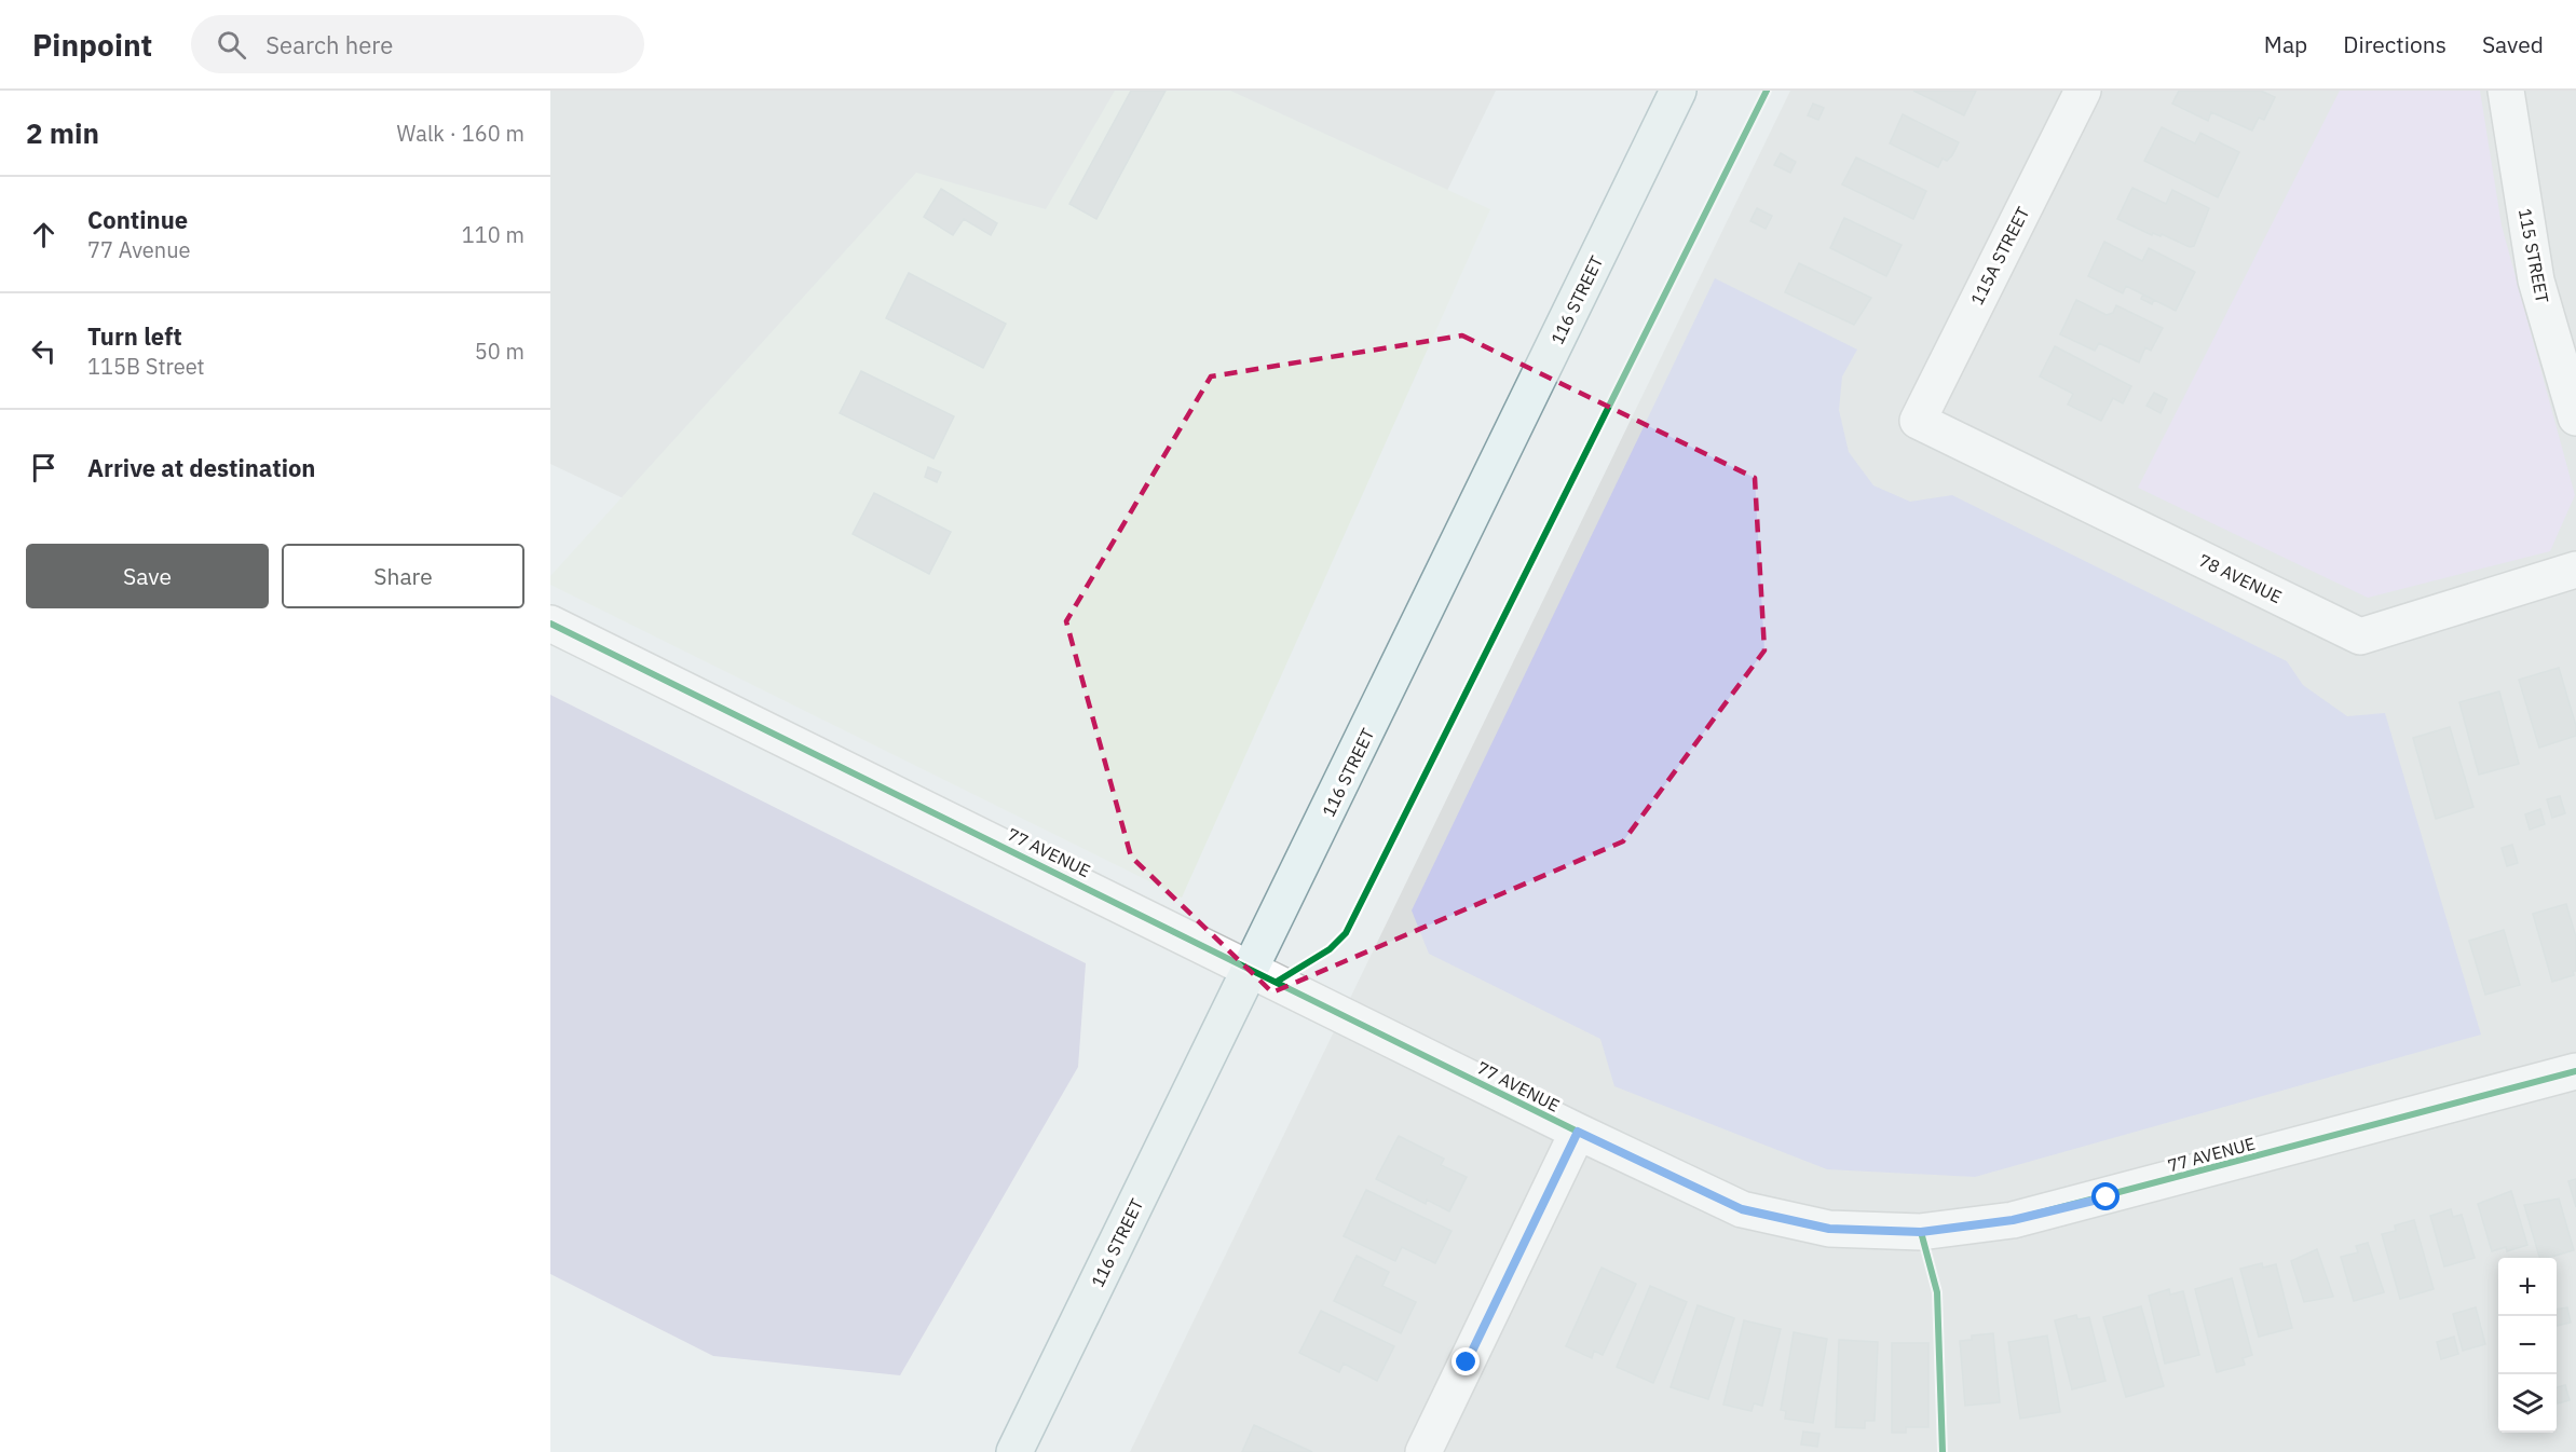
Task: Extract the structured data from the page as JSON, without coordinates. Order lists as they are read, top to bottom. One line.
{"streets":{"main road":["116 STREET"],"street":["115A STREET","115 STREET","78 AVENUE","77 AVENUE"]},"crossings":[["115A STREET","78 AVENUE"],["116 STREET","77 AVENUE"]],"page":{"header":"Pinpoint","search":"Search here","nav":["Map","Directions","Saved"],"heading":["2 min","Walk · 160 m"],"list":[["Continue","77 Avenue","110 m"],["Turn left","115B Street","50 m"],"Arrive at destination"],"buttons":["Save","Share"],"map_buttons":["+","−"]}}
